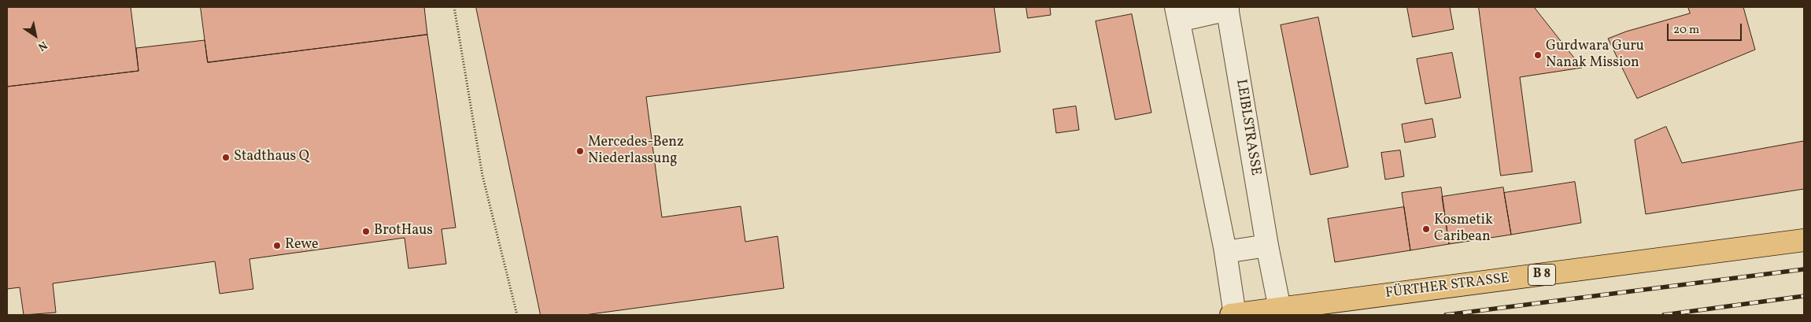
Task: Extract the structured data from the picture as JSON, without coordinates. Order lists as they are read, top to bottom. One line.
{"streets":{"main road":["B 8","FÜRTHER STRASSE"],"street":["LEIBLSTRASSE"]},"crossings":[["LEIBLSTRASSE","FÜRTHER STRASSE"]],"places":["Gurdwara Guru Nanak Mission","Mercedes-Benz Niederlassung","Stadthaus Q","Kosmetik Caribean","BrotHaus","Rewe"],"scale_bar":"20 m","north":"bottom right"}
